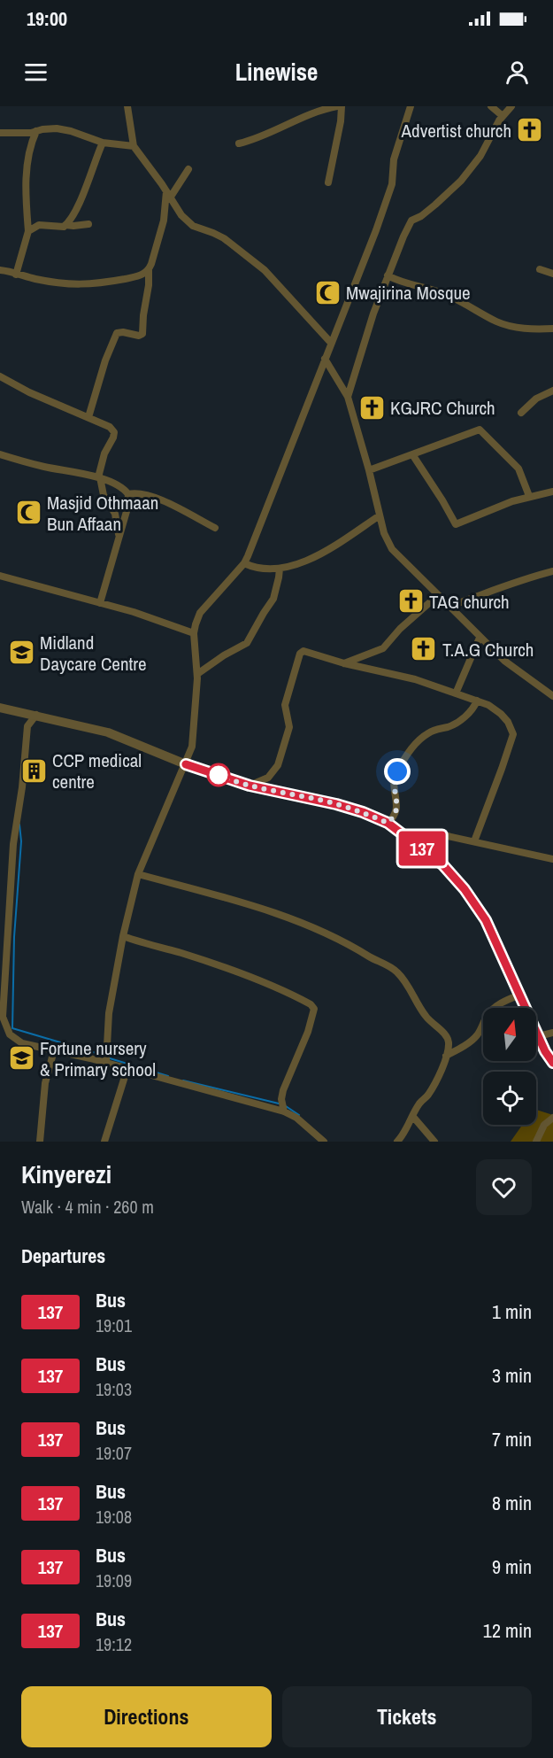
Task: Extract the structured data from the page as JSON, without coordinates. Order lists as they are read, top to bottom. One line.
{"places":{"church":["Advertist church","KGJRC Church","TAG church","T.A.G Church"],"mosque":["Mwajirina Mosque","Masjid Othmaan Bun Affaan"],"school or university":["Midland Daycare Centre","Fortune nursery & Primary school"],"building":["CCP medical centre"]},"lines":["bus line 137"],"north":"top","page":{"status":"19:00","header":"Linewise","on_map":"137","heading":[["Kinyerezi","Walk · 4 min · 260 m"],"Departures"],"list":[{"mark":"137","name":"Bus","note":"19:01","value":"1 min"},{"mark":"137","name":"Bus","note":"19:03","value":"3 min"},{"mark":"137","name":"Bus","note":"19:07","value":"7 min"},{"mark":"137","name":"Bus","note":"19:08","value":"8 min"},{"mark":"137","name":"Bus","note":"19:09","value":"9 min"},{"mark":"137","name":"Bus","note":"19:12","value":"12 min"}],"buttons":["Directions","Tickets"]}}
